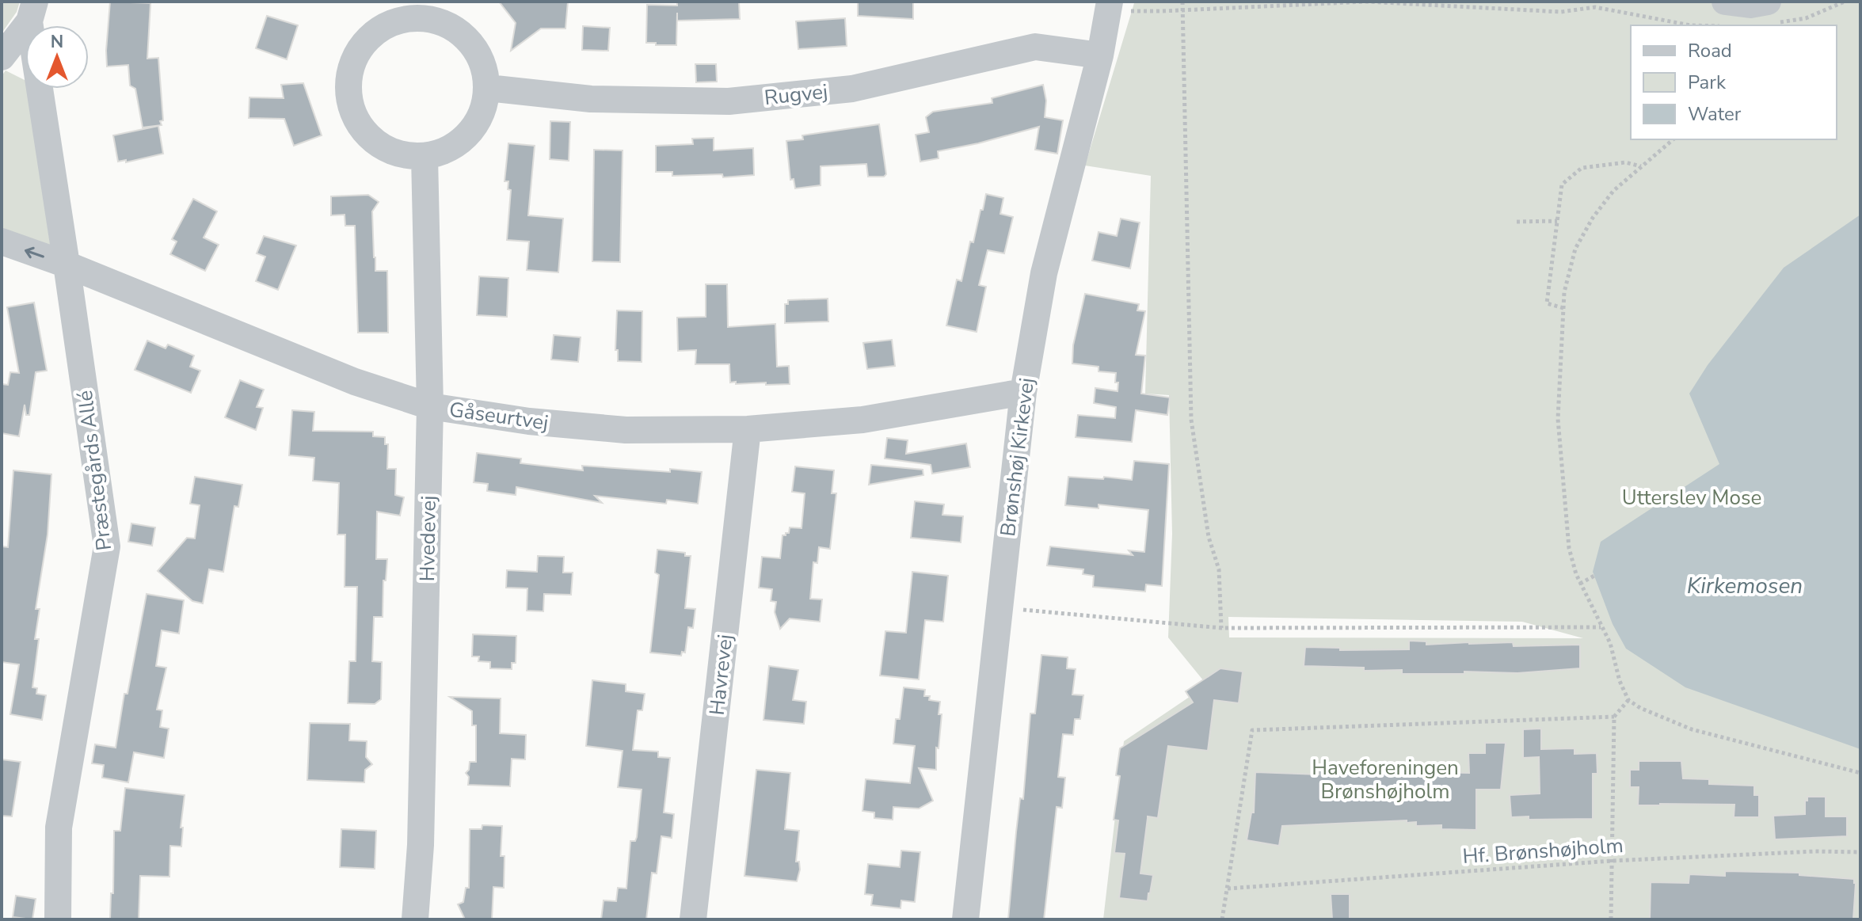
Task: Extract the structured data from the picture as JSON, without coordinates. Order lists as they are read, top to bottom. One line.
{"streets":{"street":["Rugvej","Gåseurtvej","Brønshøj Kirkevej","Præstegårds Allé","Hvedevej","Havrevej"],"path":["Hf. Brønshøjholm"]},"crossings":[["Rugvej","Brønshøj Kirkevej"],["Rugvej","Hvedevej"],["Gåseurtvej","Brønshøj Kirkevej"],["Gåseurtvej","Præstegårds Allé"],["Gåseurtvej","Hvedevej"],["Gåseurtvej","Havrevej"]],"water":["Kirkemosen"],"parks":["Utterslev Mose","Haveforeningen Brønshøjholm"],"legend":["Road","Park","Water"],"north":"top"}
